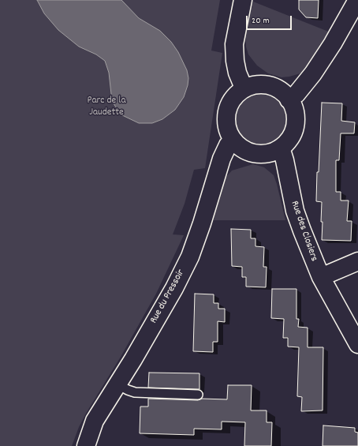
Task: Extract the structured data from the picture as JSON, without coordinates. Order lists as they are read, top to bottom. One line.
{"streets":{"street":["Rue des Closiers","Rue du Pressoir"]},"crossings":[["Rue des Closiers","Rue du Pressoir"]],"parks":["Parc de la Jaudette"],"scale_bar":"20 m"}
